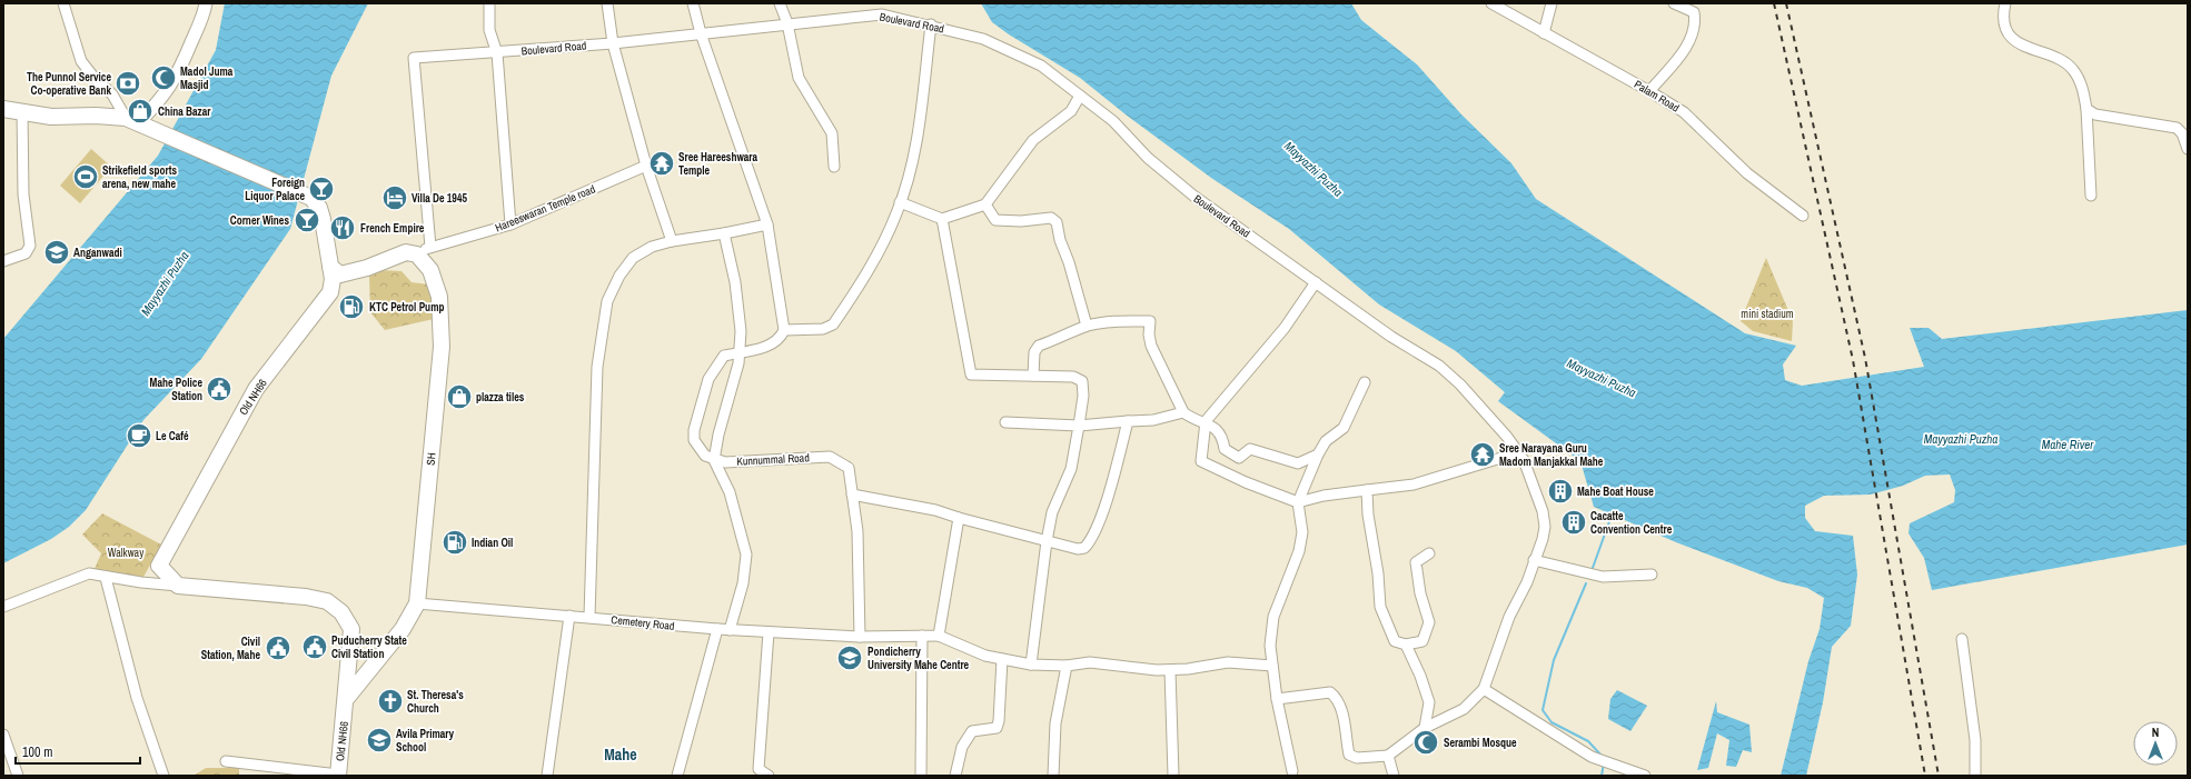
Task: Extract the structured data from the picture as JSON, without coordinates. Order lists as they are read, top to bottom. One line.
{"streets":{"main road":["Old NH66","SH"],"street":["Boulevard Road","Palam Road","Hareeswaran Temple road","Kunnummal Road","Cemetery Road"]},"crossings":[["Boulevard Road","Hareeswaran Temple road"],["Boulevard Road","SH"],["Hareeswaran Temple road","SH"],["Old NH66","SH"],["SH","Cemetery Road"],["Kunnummal Road","Cemetery Road"]],"districts":["Mahe"],"water":["Mayyazhi Puzha","Mahe River"],"parks":["mini stadium","Walkway"],"places":{"mosque":["Madol Juma Masjid","Serambi Mosque"],"bank":["The Punnol Service Co-operative Bank"],"shop":["China Bazar","plazza tiles"],"temple":["Sree Hareeshwara Temple","Sree Narayana Guru Madom Manjakkal Mahe"],"sports":["Strikefield sports arena, new mahe"],"bar":["Foreign Liquor Palace","Corner Wines"],"hotel":["Villa De 1945"],"restaurant":["French Empire"],"school or university":["Anganwadi","Pondicherry University Mahe Centre","Avila Primary School"],"fuel station":["KTC Petrol Pump","Indian Oil"],"public building":["Mahe Police Station","Puducherry State Civil Station","Civil Station, Mahe"],"cafe":["Le Café"],"building":["Mahe Boat House","Cacatte Convention Centre"],"church":["St. Theresa's Church"]},"scale_bar":"100 m","north":"top"}
